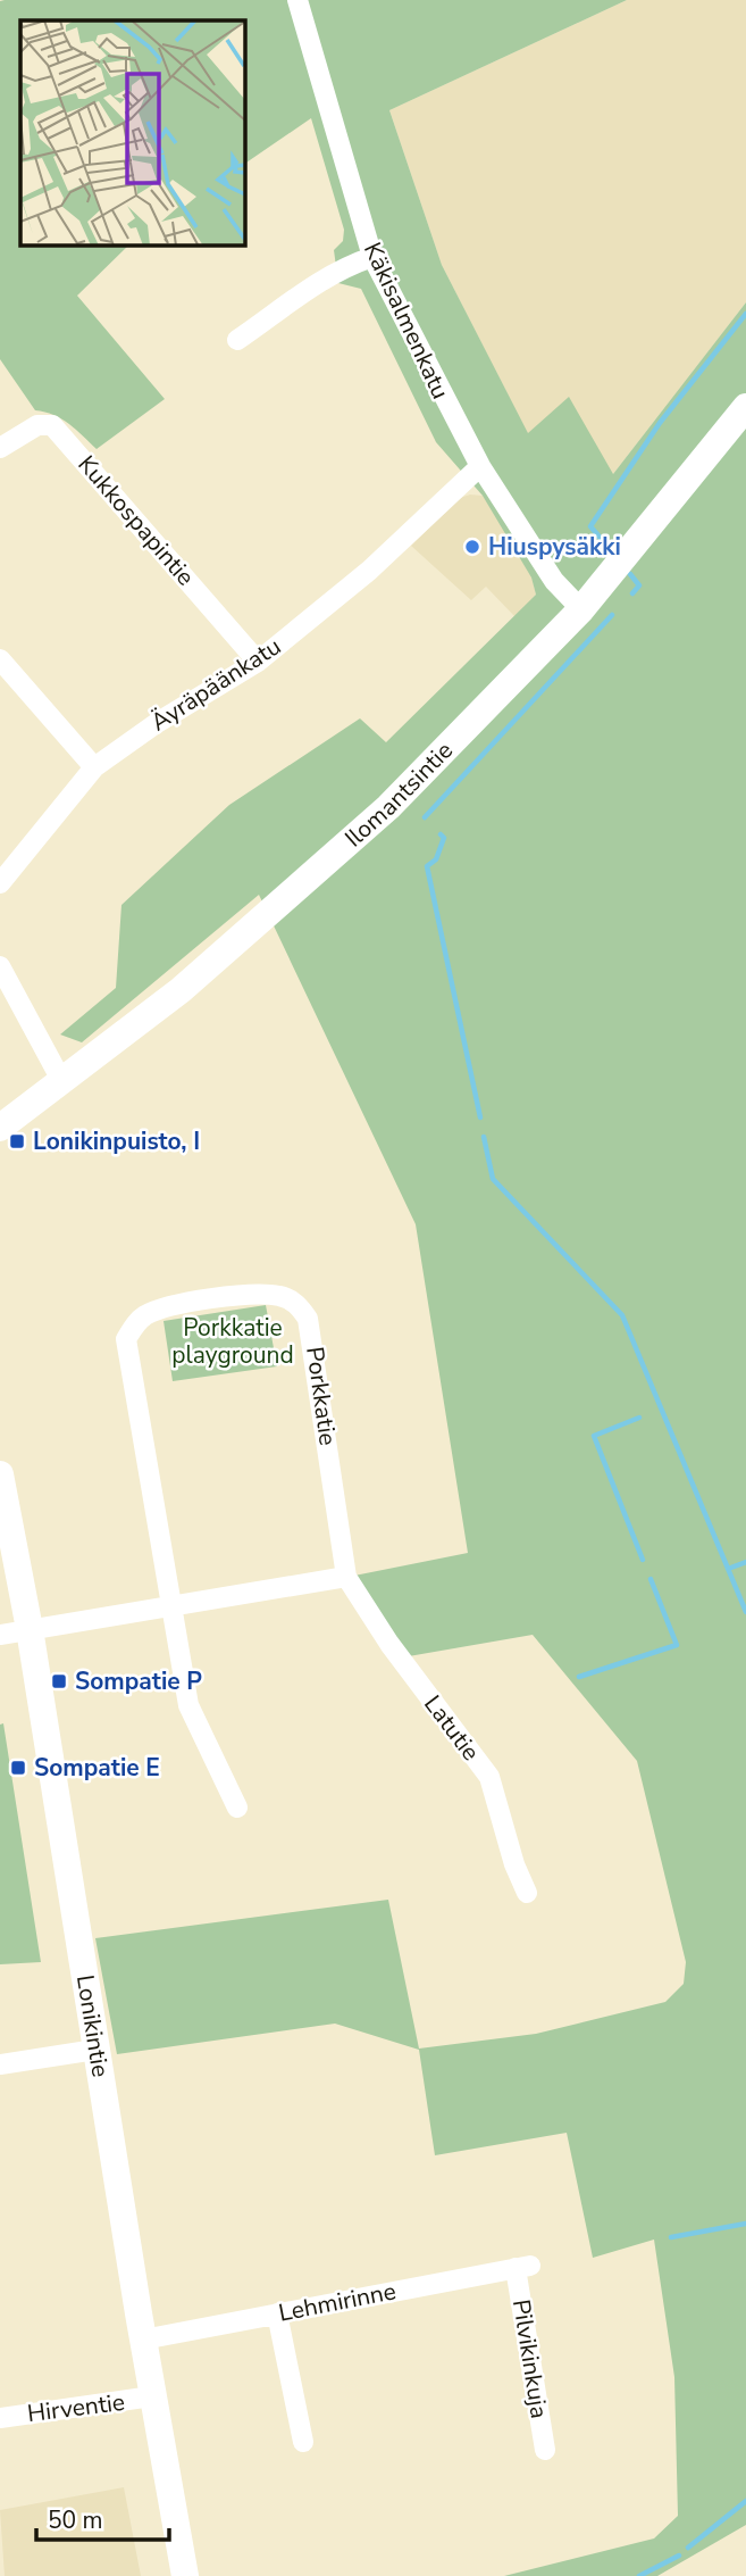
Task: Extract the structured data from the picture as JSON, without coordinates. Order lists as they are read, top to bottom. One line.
{"streets":{"street":["Käkisalmenkatu","Kukkospapintie","Äyräpäänkatu","Ilomantsintie","Porkkatie","Latutie","Lonikintie","Lehmirinne","Pilvikinkuja","Hirventie"]},"crossings":[["Käkisalmenkatu","Äyräpäänkatu"],["Käkisalmenkatu","Ilomantsintie"],["Kukkospapintie","Äyräpäänkatu"],["Porkkatie","Latutie"],["Lonikintie","Lehmirinne"],["Lonikintie","Hirventie"],["Lehmirinne","Pilvikinkuja"]],"parks":["Porkkatie playground"],"places":{"other":["Hiuspysäkki"],"transit":["Lonikinpuisto, I","Sompatie P","Sompatie E"]},"scale_bar":"50 m"}
